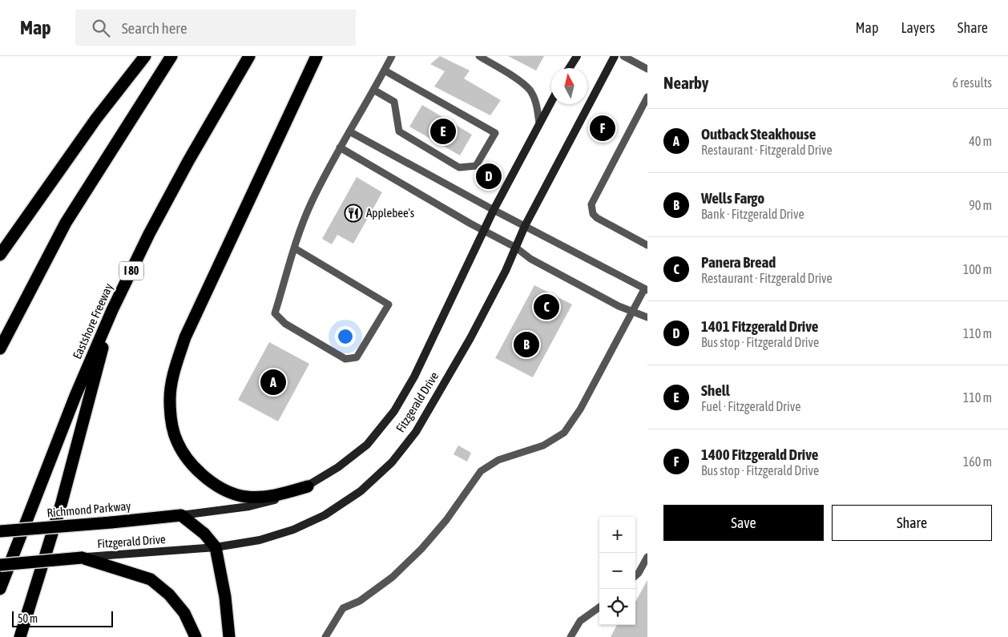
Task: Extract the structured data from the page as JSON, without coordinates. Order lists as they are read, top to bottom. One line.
{"streets":{"highway":["I 80","Eastshore Freeway","Richmond Parkway"],"main road":["Fitzgerald Drive"]},"crossings":[["Fitzgerald Drive","Richmond Parkway"]],"places":{"restaurant":["Applebee's"]},"scale_bar":"50 m","north":"top","page":{"header":"Map","search":"Search here","nav":["Map","Layers","Share"],"heading":["Nearby","6 results"],"list":[{"mark":"A","name":"Outback Steakhouse","note":"Restaurant · Fitzgerald Drive","value":"40 m"},{"mark":"B","name":"Wells Fargo","note":"Bank · Fitzgerald Drive","value":"90 m"},{"mark":"C","name":"Panera Bread","note":"Restaurant · Fitzgerald Drive","value":"100 m"},{"mark":"D","name":"1401 Fitzgerald Drive","note":"Bus stop · Fitzgerald Drive","value":"110 m"},{"mark":"E","name":"Shell","note":"Fuel · Fitzgerald Drive","value":"110 m"},{"mark":"F","name":"1400 Fitzgerald Drive","note":"Bus stop · Fitzgerald Drive","value":"160 m"}],"pins":["F","E","D","C","B","A"],"buttons":["Save","Share"],"map_buttons":["+","−"],"scale":"50 m"}}
